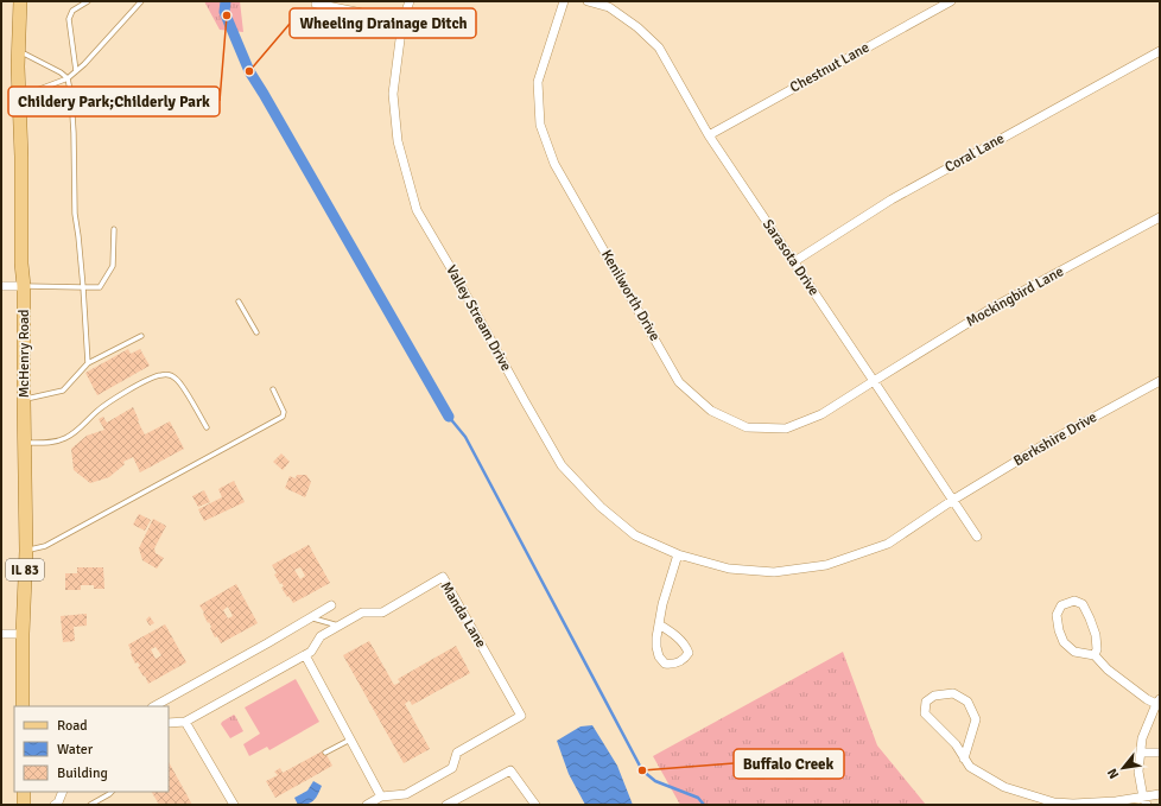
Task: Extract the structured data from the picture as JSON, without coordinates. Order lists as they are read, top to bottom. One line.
{"streets":{"main road":["McHenry Road","IL 83"],"street":["Chestnut Lane","Coral Lane","Sarasota Drive","Kenilworth Drive","Mockingbird Lane","Valley Stream Drive","Berkshire Drive","Manda Lane"]},"crossings":[["Chestnut Lane","Sarasota Drive"],["Coral Lane","Sarasota Drive"],["Sarasota Drive","Kenilworth Drive"],["Sarasota Drive","Mockingbird Lane"],["Sarasota Drive","Valley Stream Drive"],["Sarasota Drive","Berkshire Drive"],["Kenilworth Drive","Mockingbird Lane"],["Valley Stream Drive","Berkshire Drive"]],"places":["Childery Park;Childerly Park","Wheeling Drainage Ditch","Buffalo Creek"],"legend":["Road","Water","Building"],"north":"bottom left"}
